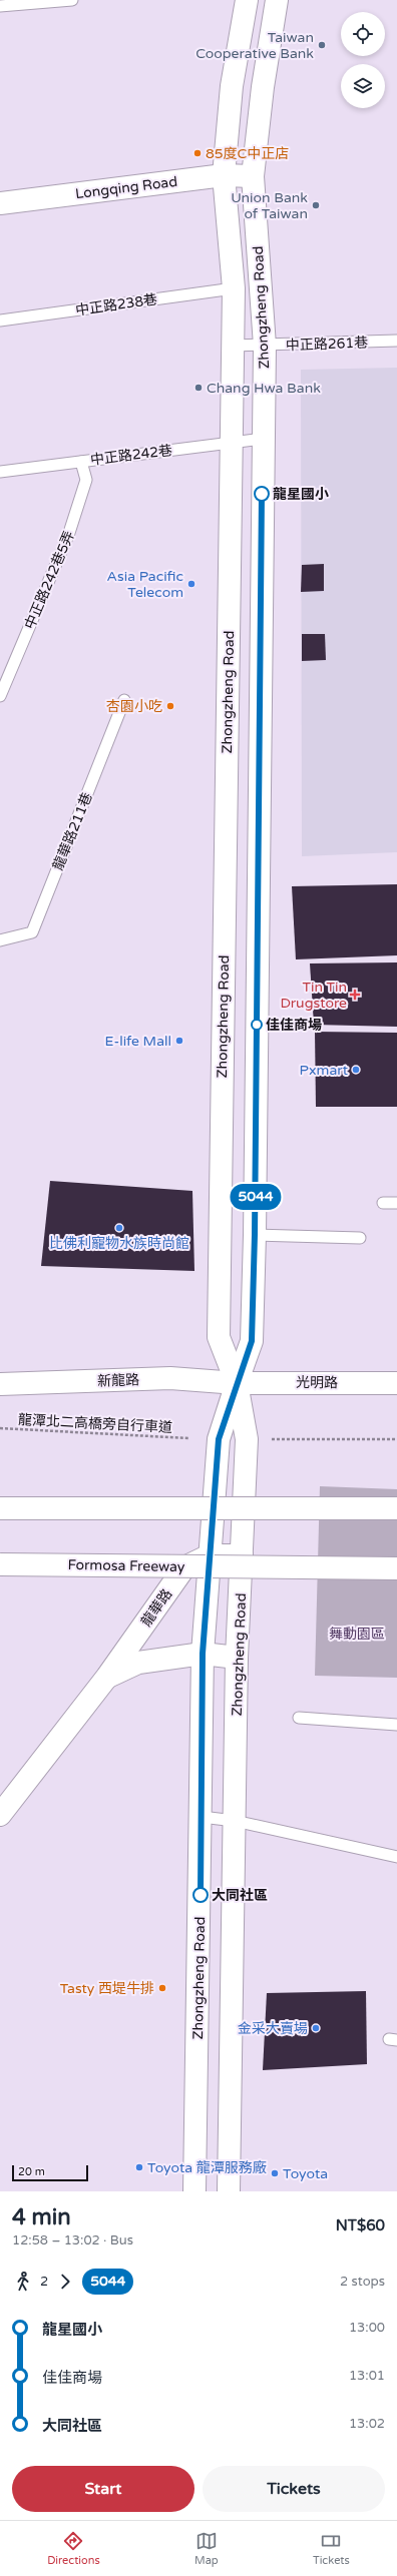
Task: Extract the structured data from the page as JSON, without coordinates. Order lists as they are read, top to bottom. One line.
{"streets":{"main road":["Longqing Road","Zhongzheng Road","新龍路","光明路","Formosa Freeway","龍華路"],"lane":["中正路238巷","中正路261巷","中正路242巷","中正路242巷5弄","龍華路211巷"],"path":["龍潭北二高橋旁自行車道"]},"crossings":[["Longqing Road","Zhongzheng Road"],["中正路238巷","Zhongzheng Road"],["Zhongzheng Road","中正路261巷"],["Zhongzheng Road","中正路242巷"],["Zhongzheng Road","新龍路"],["Zhongzheng Road","光明路"],["Zhongzheng Road","龍華路"],["中正路242巷","中正路242巷5弄"],["新龍路","光明路"]],"parks":["舞動園區"],"places":{"other":["Taiwan Cooperative Bank","85度C中正店","Union Bank of Taiwan","Chang Hwa Bank","龍星國小","Asia Pacific Telecom","杏園小吃","佳佳商場","E-life Mall","Pxmart","比佛利寵物水族時尚館","大同社區","Tasty 西堤牛排","金采大賣場","Toyota 龍潭服務廠","Toyota"],"health":["Tin Tin Drugstore"]},"lines":["bus line 5044"],"scale_bar":"20 m","page":{"on_map":"5044","scale":"20 m","heading":["4 min","12:58 – 13:02 · Bus","NT$60"],"legs":["2","5044","2 stops"],"list":[{"name":"龍星國小","value":"13:00"},{"name":"佳佳商場","value":"13:01"},{"name":"大同社區","value":"13:02"}],"buttons":["Start","Tickets"],"tabs":["Directions","Map","Tickets"]}}
